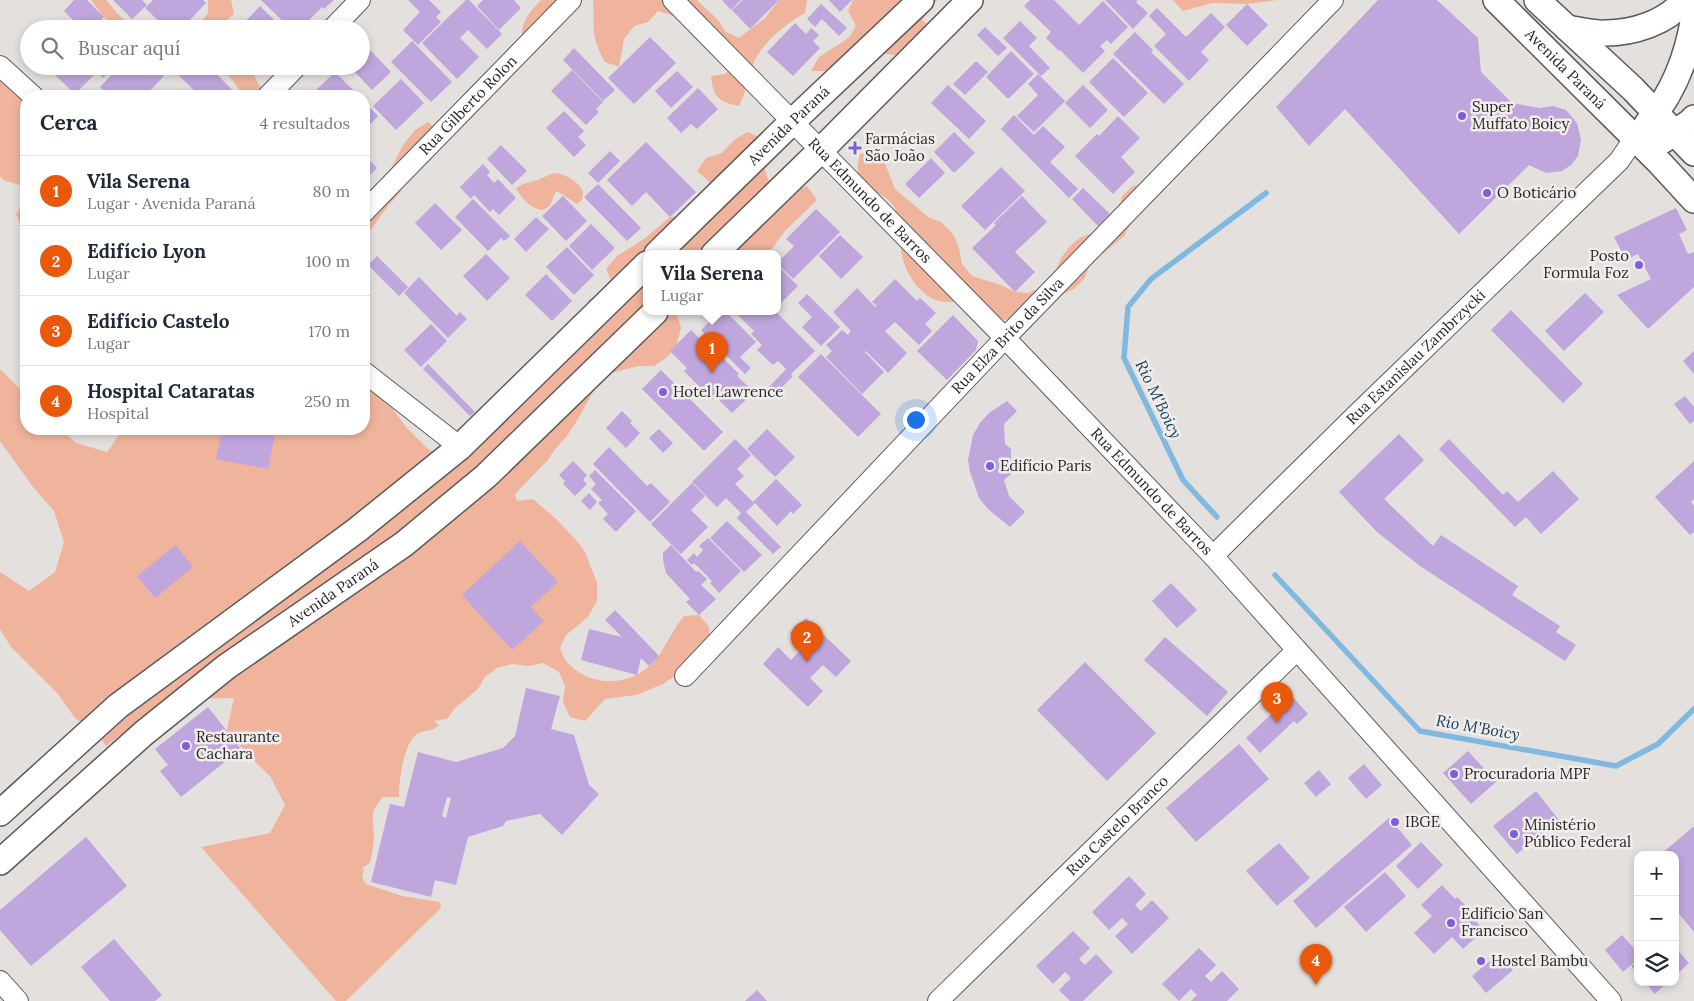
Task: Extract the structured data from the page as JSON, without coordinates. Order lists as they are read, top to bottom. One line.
{"streets":{"main road":["Avenida Paraná"],"street":["Rua Gilberto Rolon","Rua Edmundo de Barros","Rua Elza Brito da Silva","Rua Estanislau Zambrzycki","Rua Castelo Branco"]},"crossings":[["Avenida Paraná","Rua Edmundo de Barros"],["Avenida Paraná","Rua Estanislau Zambrzycki"],["Rua Edmundo de Barros","Rua Elza Brito da Silva"],["Rua Edmundo de Barros","Rua Estanislau Zambrzycki"],["Rua Edmundo de Barros","Rua Castelo Branco"]],"water":["Rio M'Boicy"],"places":{"other":["Super Muffato Boicy","O Boticário","Posto Formula Foz","Hotel Lawrence","Edifício Paris","Restaurante Cachara","Procuradoria MPF","IBGE","Ministério Público Federal","Edifício San Francisco","Hostel Bambu"],"health":["Farmácias São João"]},"page":{"search":"Buscar aquí","heading":["Cerca","4 resultados"],"list":[{"mark":"1","name":"Vila Serena","note":"Lugar · Avenida Paraná","value":"80 m"},{"mark":"2","name":"Edifício Lyon","note":"Lugar","value":"100 m"},{"mark":"3","name":"Edifício Castelo","note":"Lugar","value":"170 m"},{"mark":"4","name":"Hospital Cataratas","note":"Hospital","value":"250 m"}],"popup":["Vila Serena","Lugar"],"pins":["1","2","3","4"],"map_buttons":["+","−"]}}
